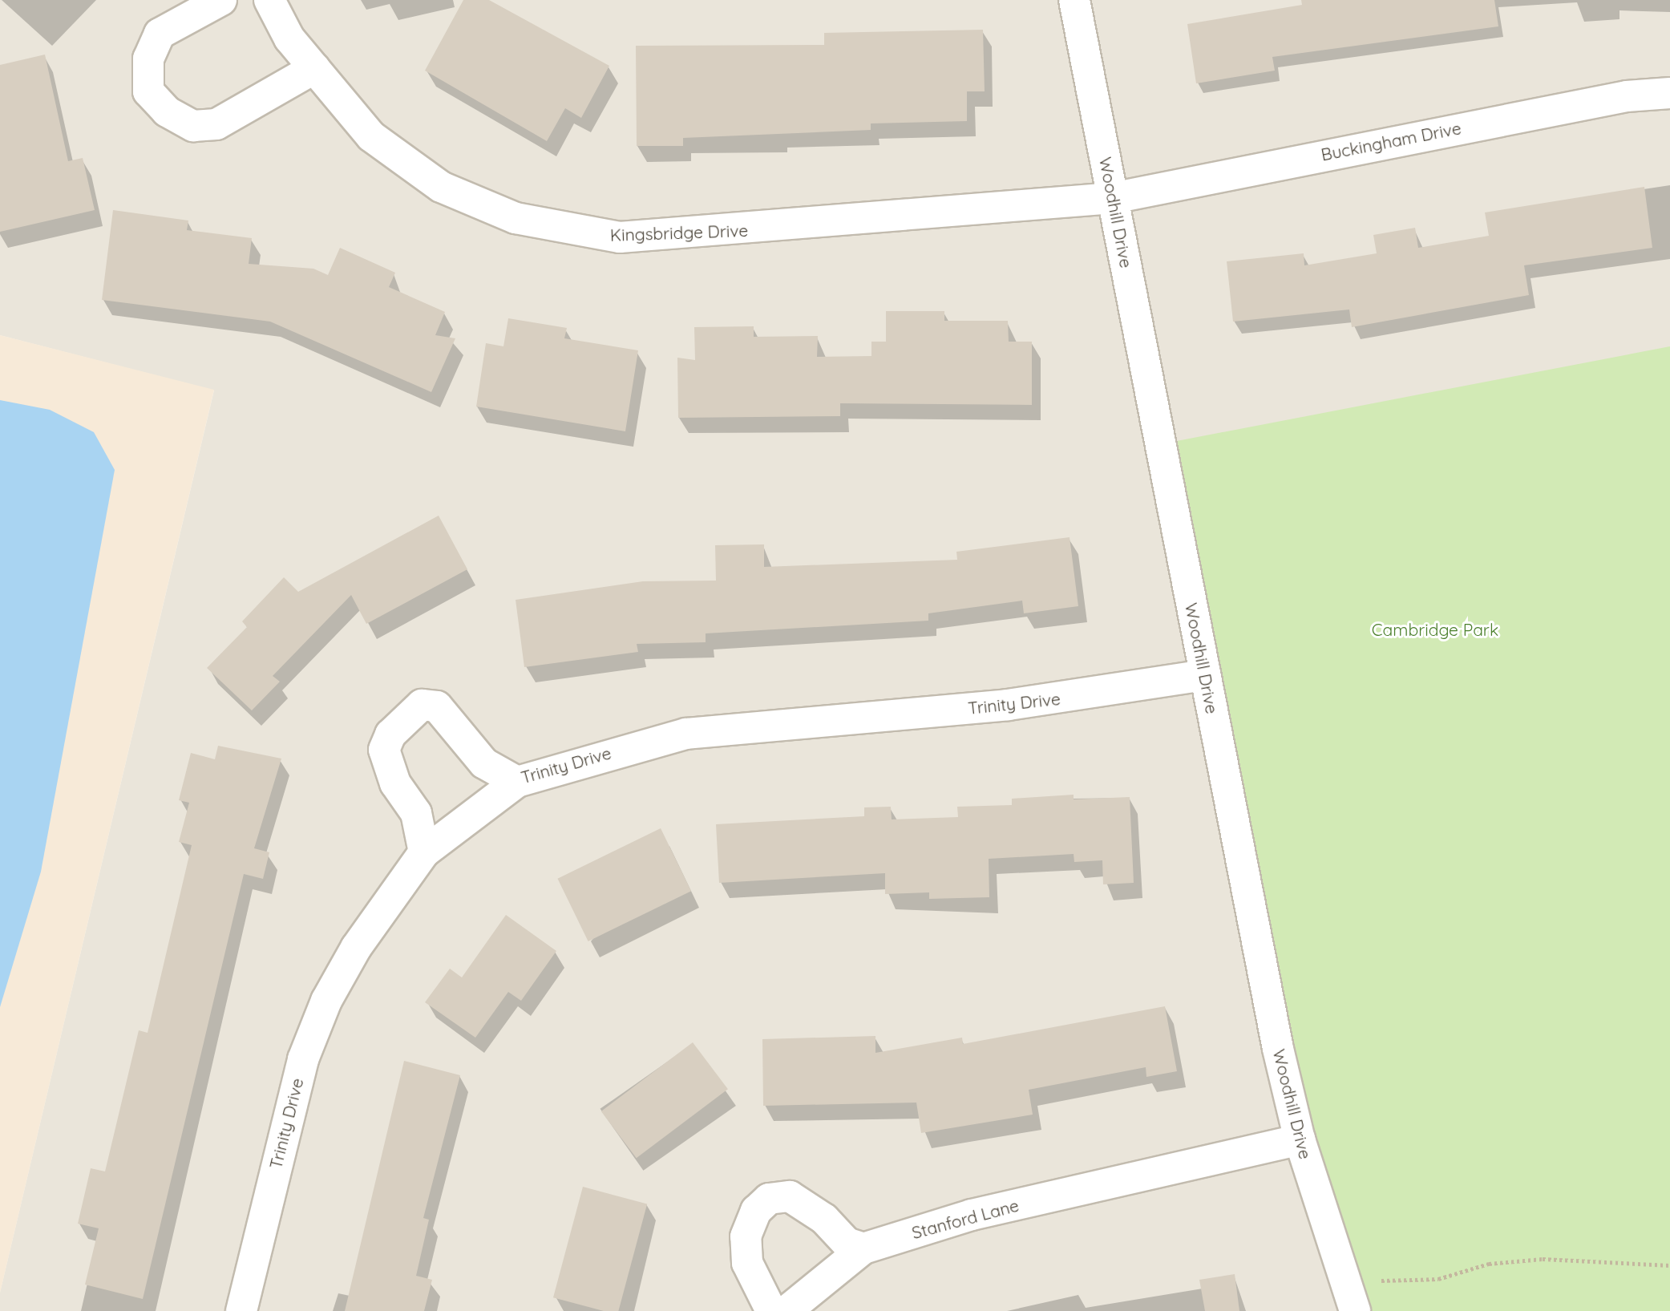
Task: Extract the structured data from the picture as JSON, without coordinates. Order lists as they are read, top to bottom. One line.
{"streets":{"street":["Buckingham Drive","Woodhill Drive","Kingsbridge Drive","Trinity Drive","Stanford Lane"]},"crossings":[["Buckingham Drive","Woodhill Drive"],["Buckingham Drive","Kingsbridge Drive"],["Woodhill Drive","Kingsbridge Drive"],["Woodhill Drive","Trinity Drive"],["Woodhill Drive","Stanford Lane"]],"parks":["Cambridge Park"]}
